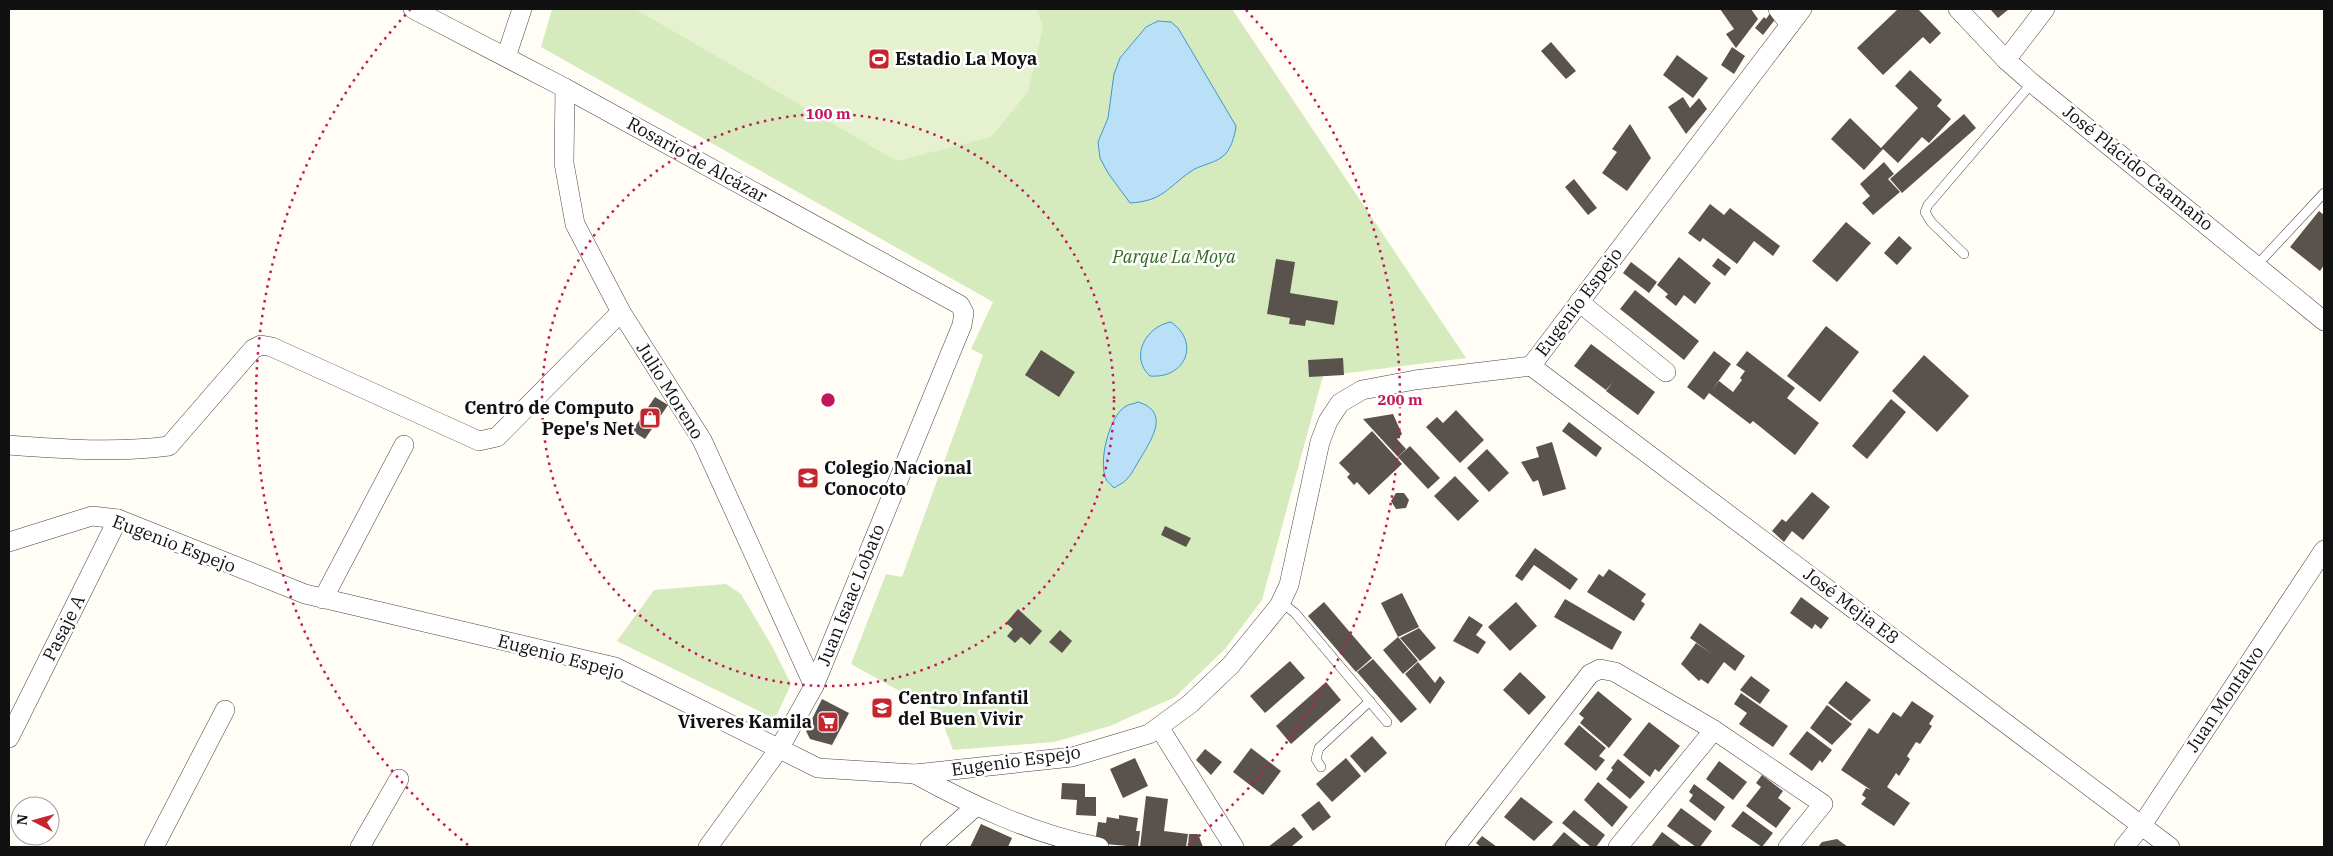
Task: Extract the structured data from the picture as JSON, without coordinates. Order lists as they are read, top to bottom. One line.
{"streets":{"street":["Rosario de Alcázar","José Plácido Caamaño","Eugenio Espejo","Julio Moreno","Juan Isaac Lobato","José Mejia E8","Pasaje A","Juan Montalvo"]},"crossings":[["Rosario de Alcázar","Julio Moreno"],["Rosario de Alcázar","Juan Isaac Lobato"],["Eugenio Espejo","Juan Isaac Lobato"],["Eugenio Espejo","José Mejia E8"],["Eugenio Espejo","Pasaje A"],["Julio Moreno","Juan Isaac Lobato"],["José Mejia E8","Juan Montalvo"]],"parks":["Parque La Moya"],"places":{"sports":["Estadio La Moya"],"shop":["Centro de Computo Pepe's Net"],"school or university":["Colegio Nacional Conocoto","Centro Infantil del Buen Vivir"],"supermarket":["Viveres Kamila"]},"north":"left","rings":["100 m","200 m"]}
